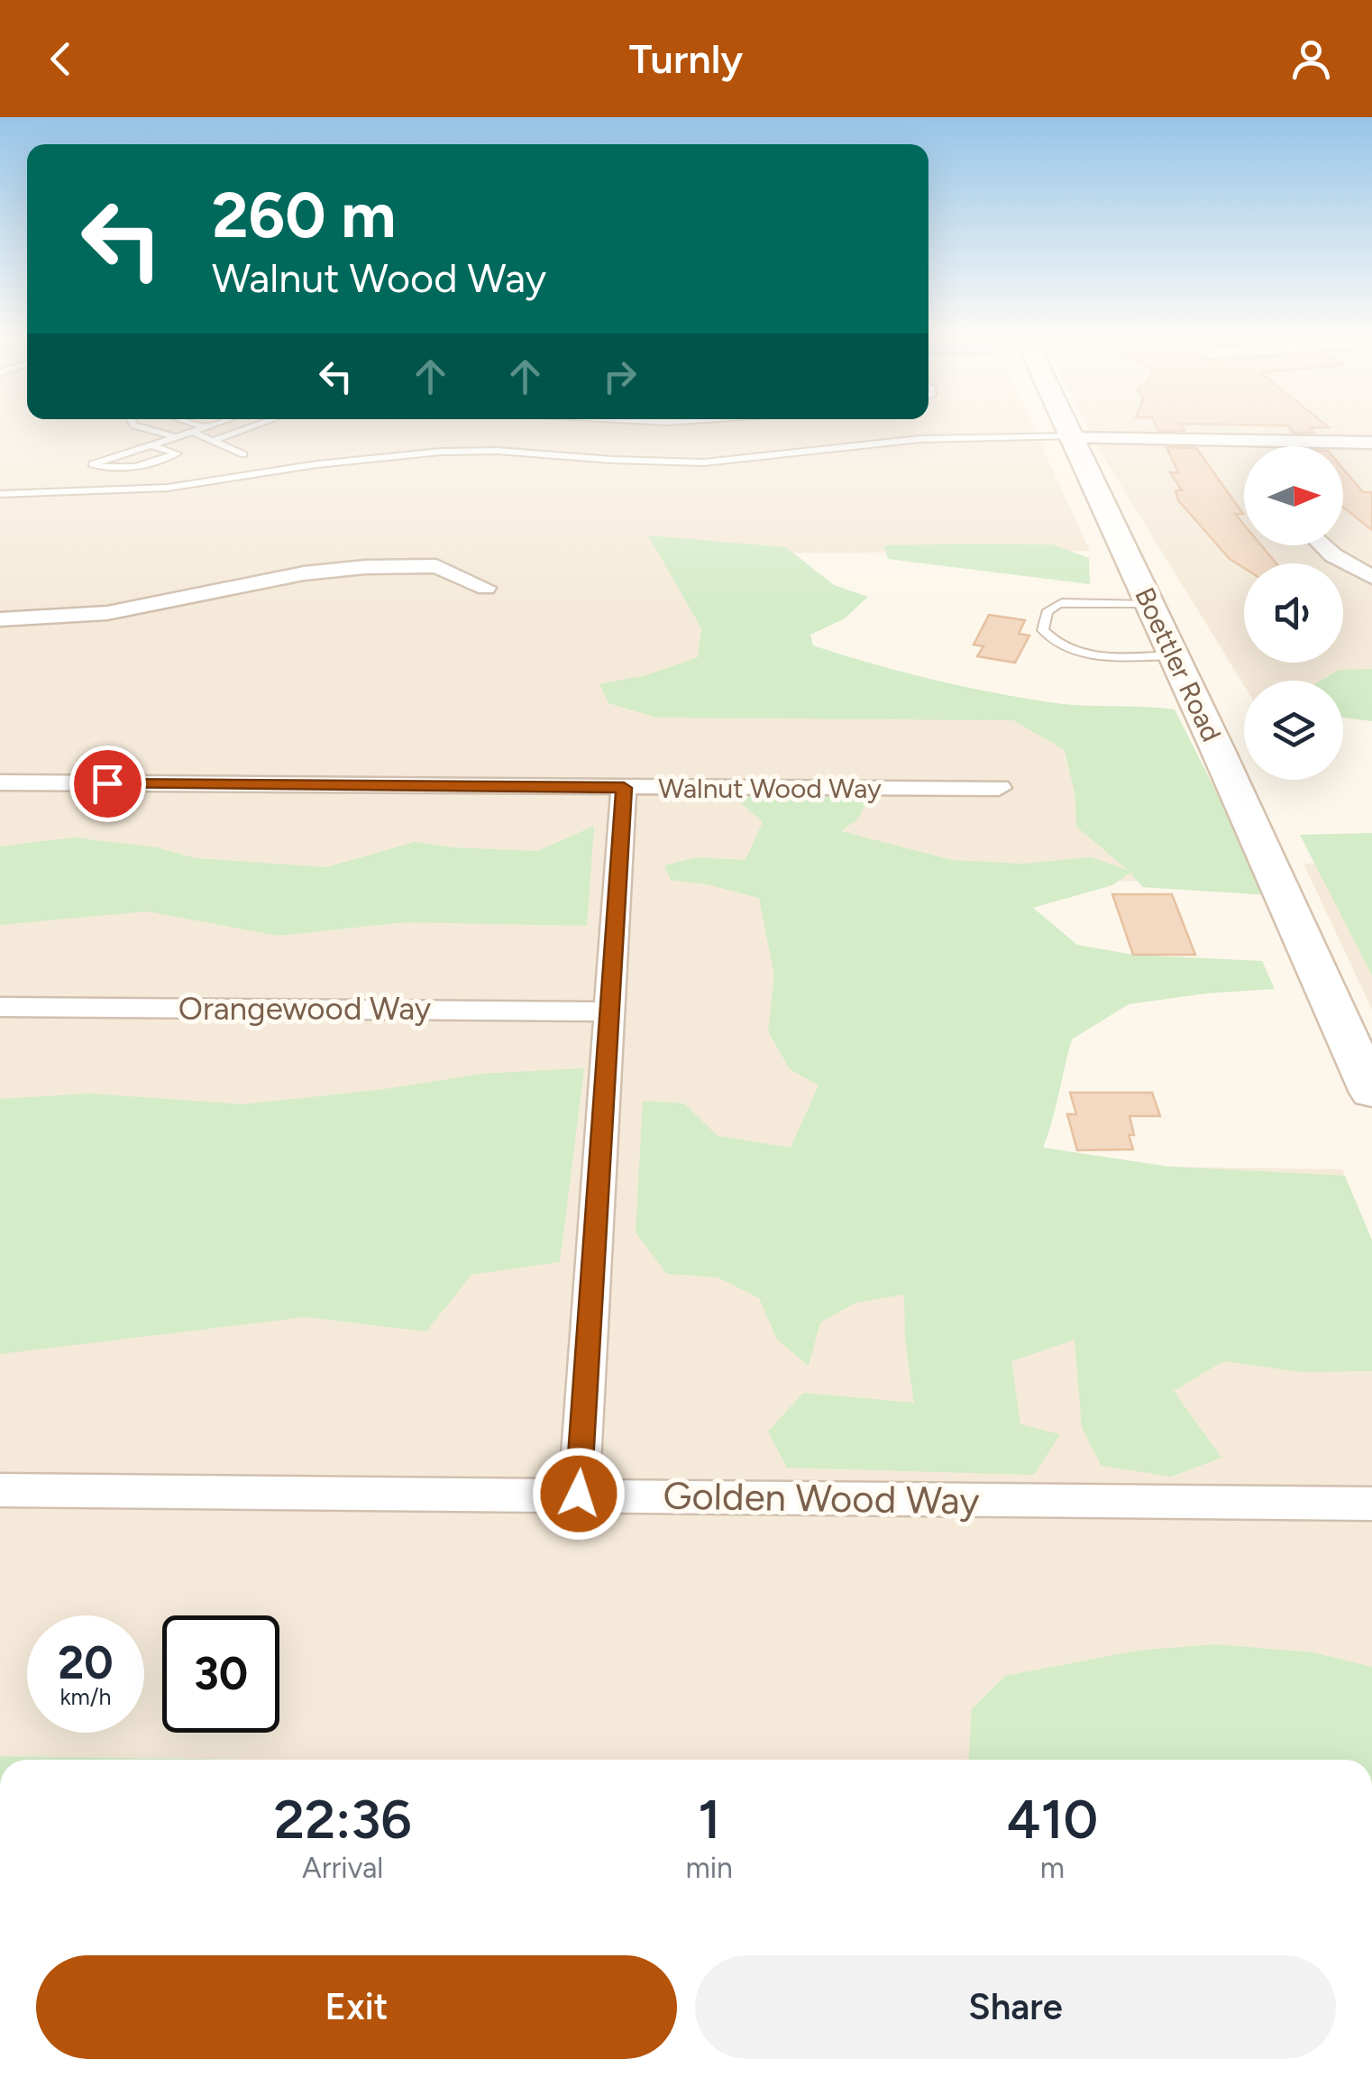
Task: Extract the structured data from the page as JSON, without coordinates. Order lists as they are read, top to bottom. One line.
{"streets":{"street":["Boettler Road","Walnut Wood Way","Orangewood Way","Golden Wood Way"]},"north":"right","page":{"header":"Turnly","turn":["260 m","Walnut Wood Way"],"speed":"20 km/h","limit":"30","eta":["22:36","Arrival","1","min","410","m"],"buttons":["Exit","Share"]}}
